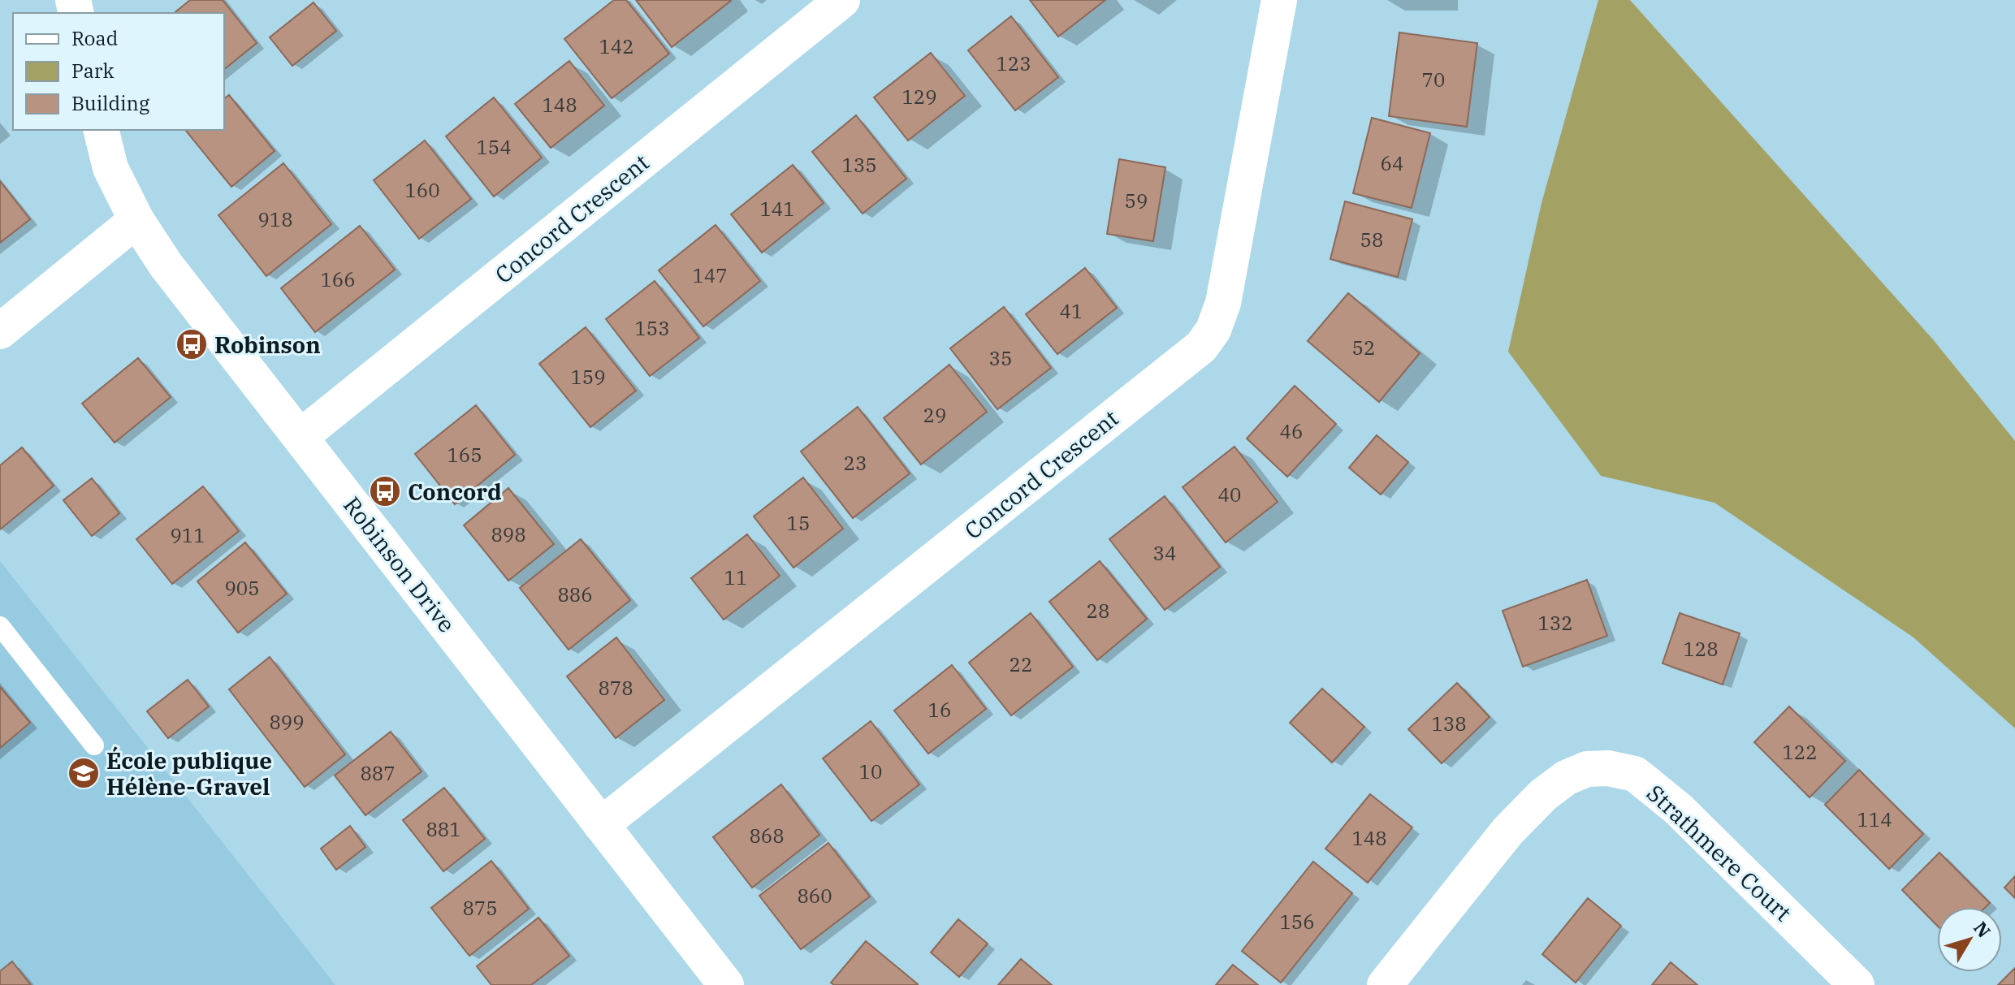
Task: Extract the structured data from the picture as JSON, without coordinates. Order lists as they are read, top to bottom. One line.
{"streets":{"street":["Concord Crescent","Robinson Drive","Strathmere Court"]},"crossings":[["Concord Crescent","Robinson Drive"]],"places":{"bus stop":["Robinson","Concord"],"school or university":["École publique Hélène-Gravel"]},"house_numbers":["142","123","70","129","148","154","64","135","160","59","141","918","58","147","166","41","153","52","35","159","29","46","165","23","40","15","898","911","34","11","905","886","28","132","128","22","878","16","899","138","122","10","887","114","881","868","148","860","875","156"],"legend":["Road","Park","Building"],"north":"top right"}
